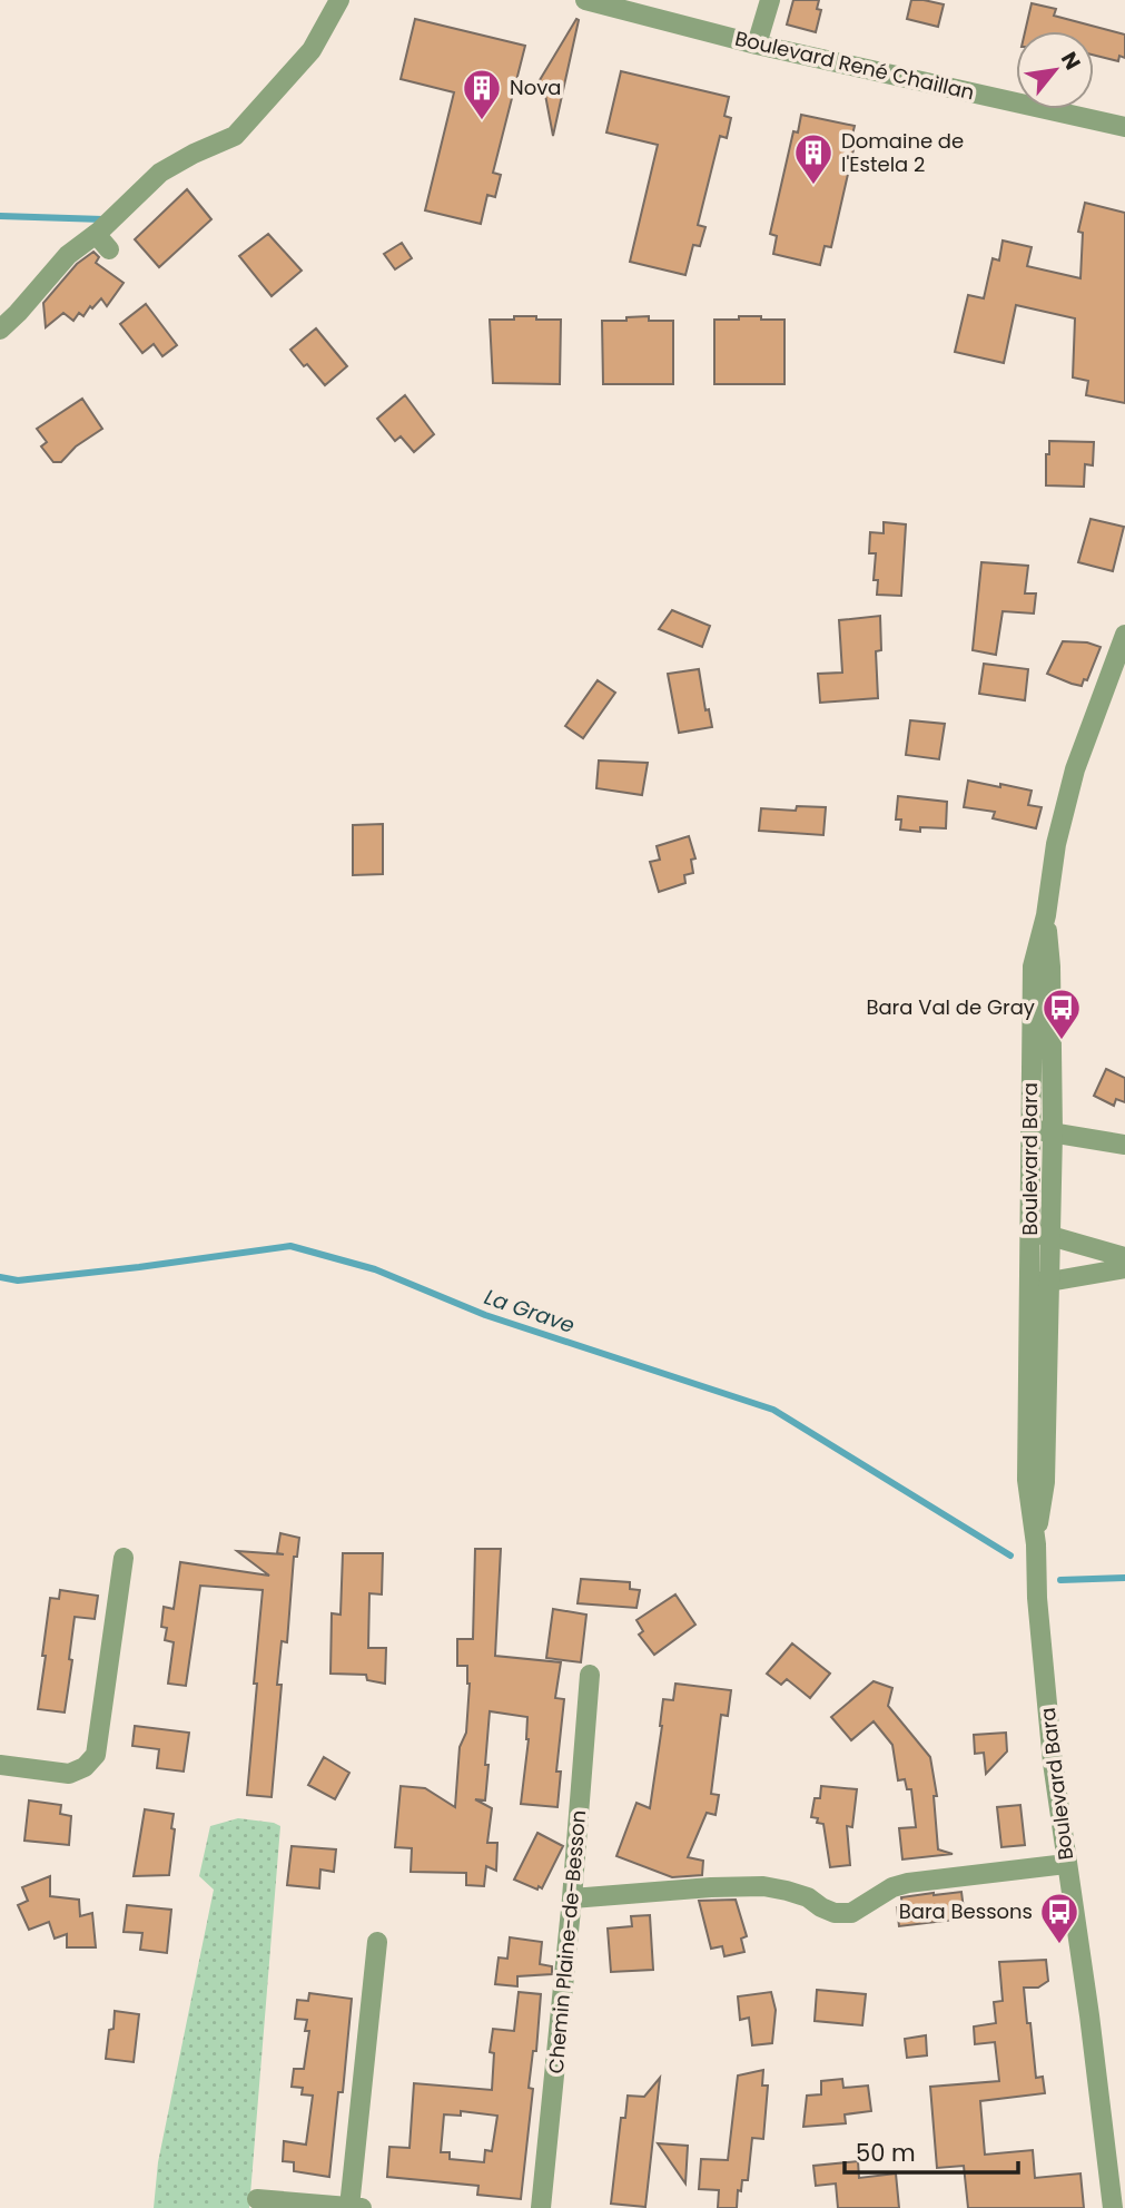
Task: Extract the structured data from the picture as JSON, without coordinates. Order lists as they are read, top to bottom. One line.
{"streets":{"street":["Boulevard René Chaillan","Boulevard Bara","Chemin Plaine-de-Besson"]},"water":["La Grave"],"places":{"building":["Nova","Domaine de l'Estela 2"],"bus stop":["Bara Val de Gray","Bara Bessons"]},"scale_bar":"50 m","north":"top right"}
